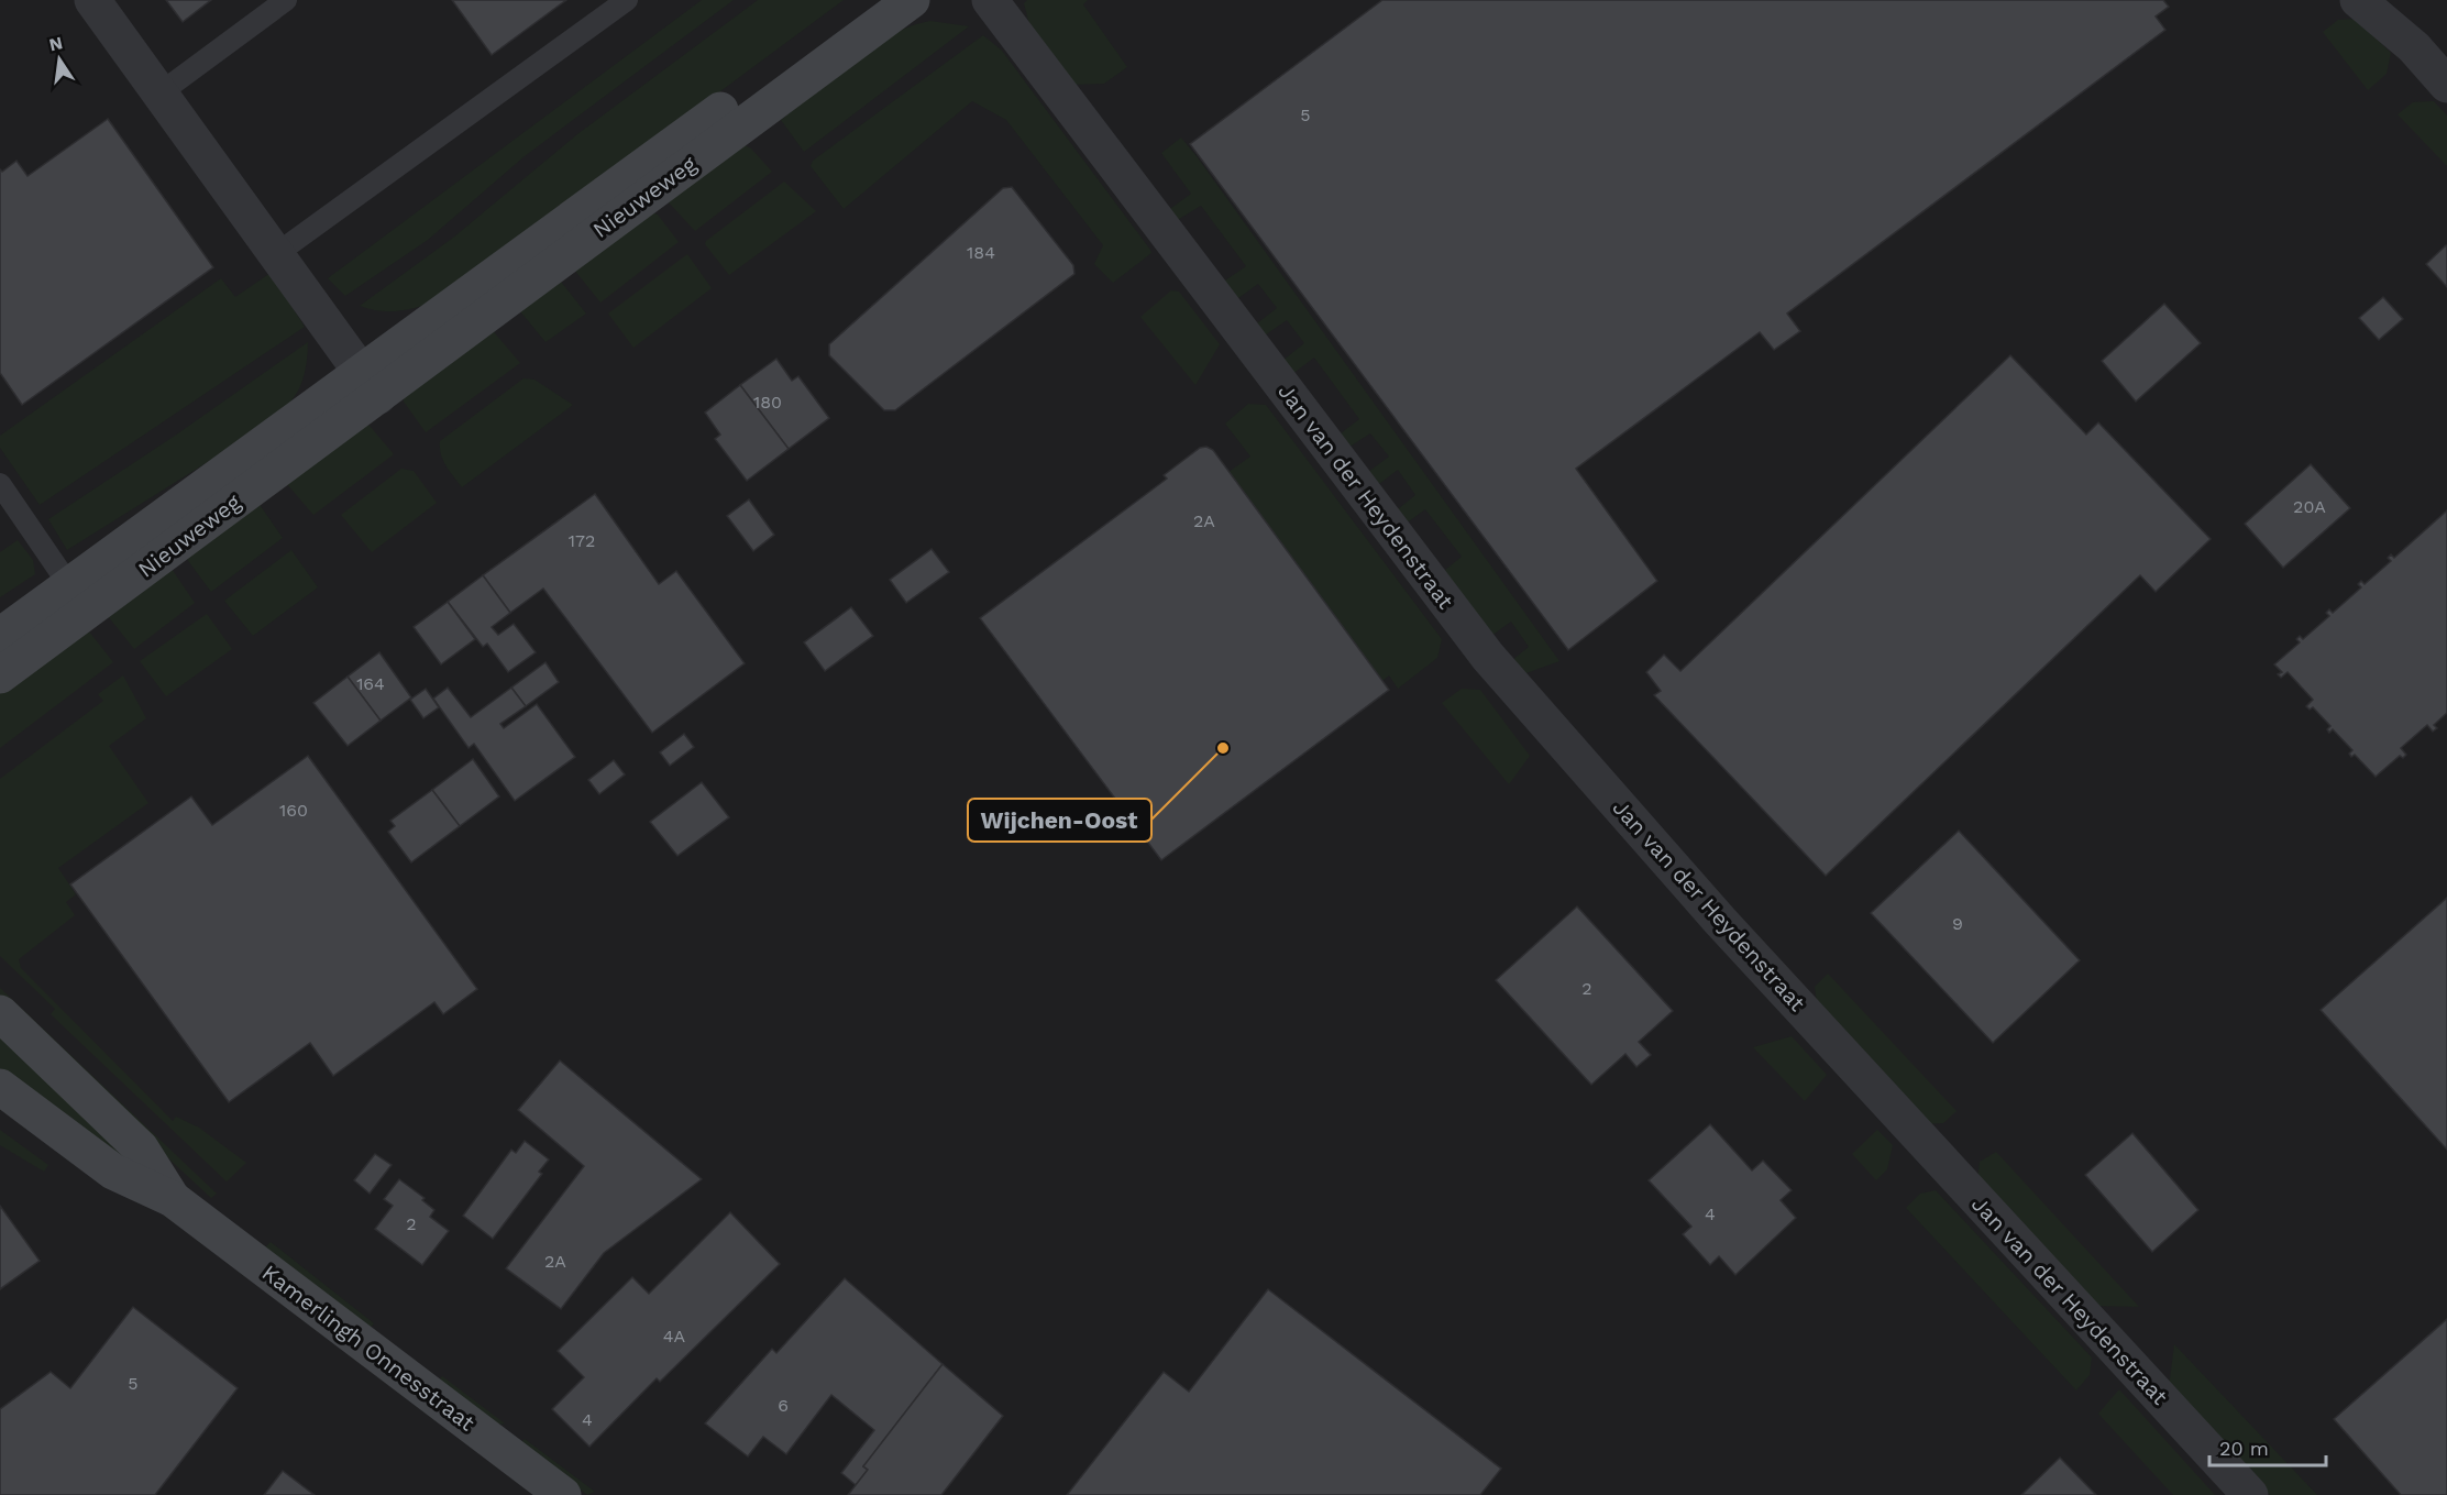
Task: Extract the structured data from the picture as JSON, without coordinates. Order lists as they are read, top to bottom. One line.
{"streets":{"main road":["Nieuweweg","Kamerlingh Onnesstraat"],"street":["Jan van der Heydenstraat"]},"places":["Wijchen-Oost"],"house_numbers":["5","184","180","20A","2A","172","164","160","9","2","4","2","2A","4A","5","6","4"],"scale_bar":"20 m","north":"top"}
